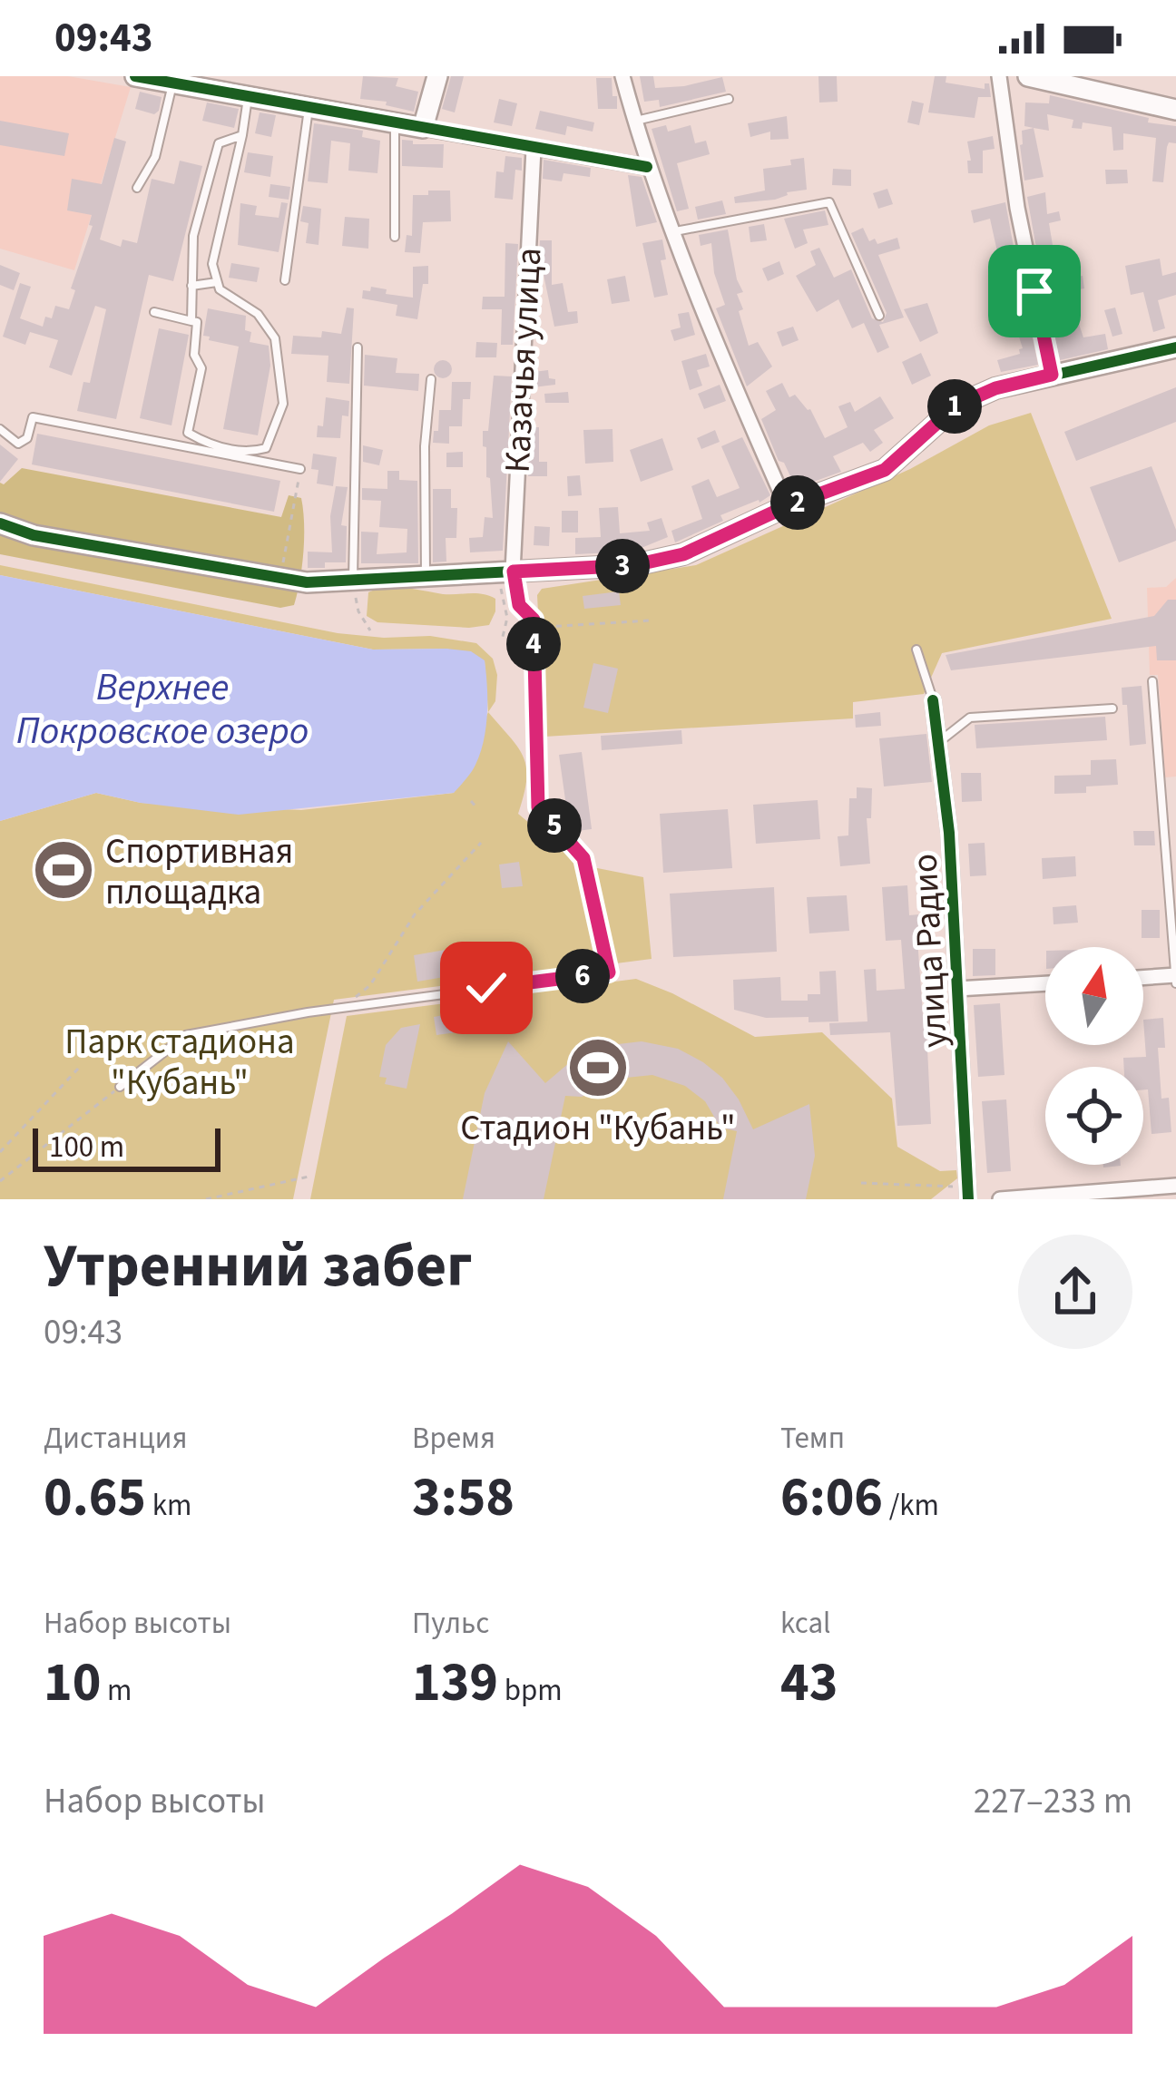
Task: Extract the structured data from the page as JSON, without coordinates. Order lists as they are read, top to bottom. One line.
{"streets":{"street":["Казачья улица","улица Радио"]},"water":["Верхнее Покровское озеро"],"parks":["Парк стадиона \"Кубань\""],"places":{"sports":["Спортивная площадка","Стадион \"Кубань\""]},"scale_bar":"100 m","north":"top","page":{"status":"09:43","pins":["1","2","3","4","5","6"],"scale":"100 m","heading":["Утренний забег","09:43"],"stats":[["Дистанция","0.65 km"],["Время","3:58"],["Темп","6:06 /km"],["Набор высоты","10 m"],["Пульс","139 bpm"],["kcal","43"]],"chart":["Набор высоты","227–233 m"]}}
